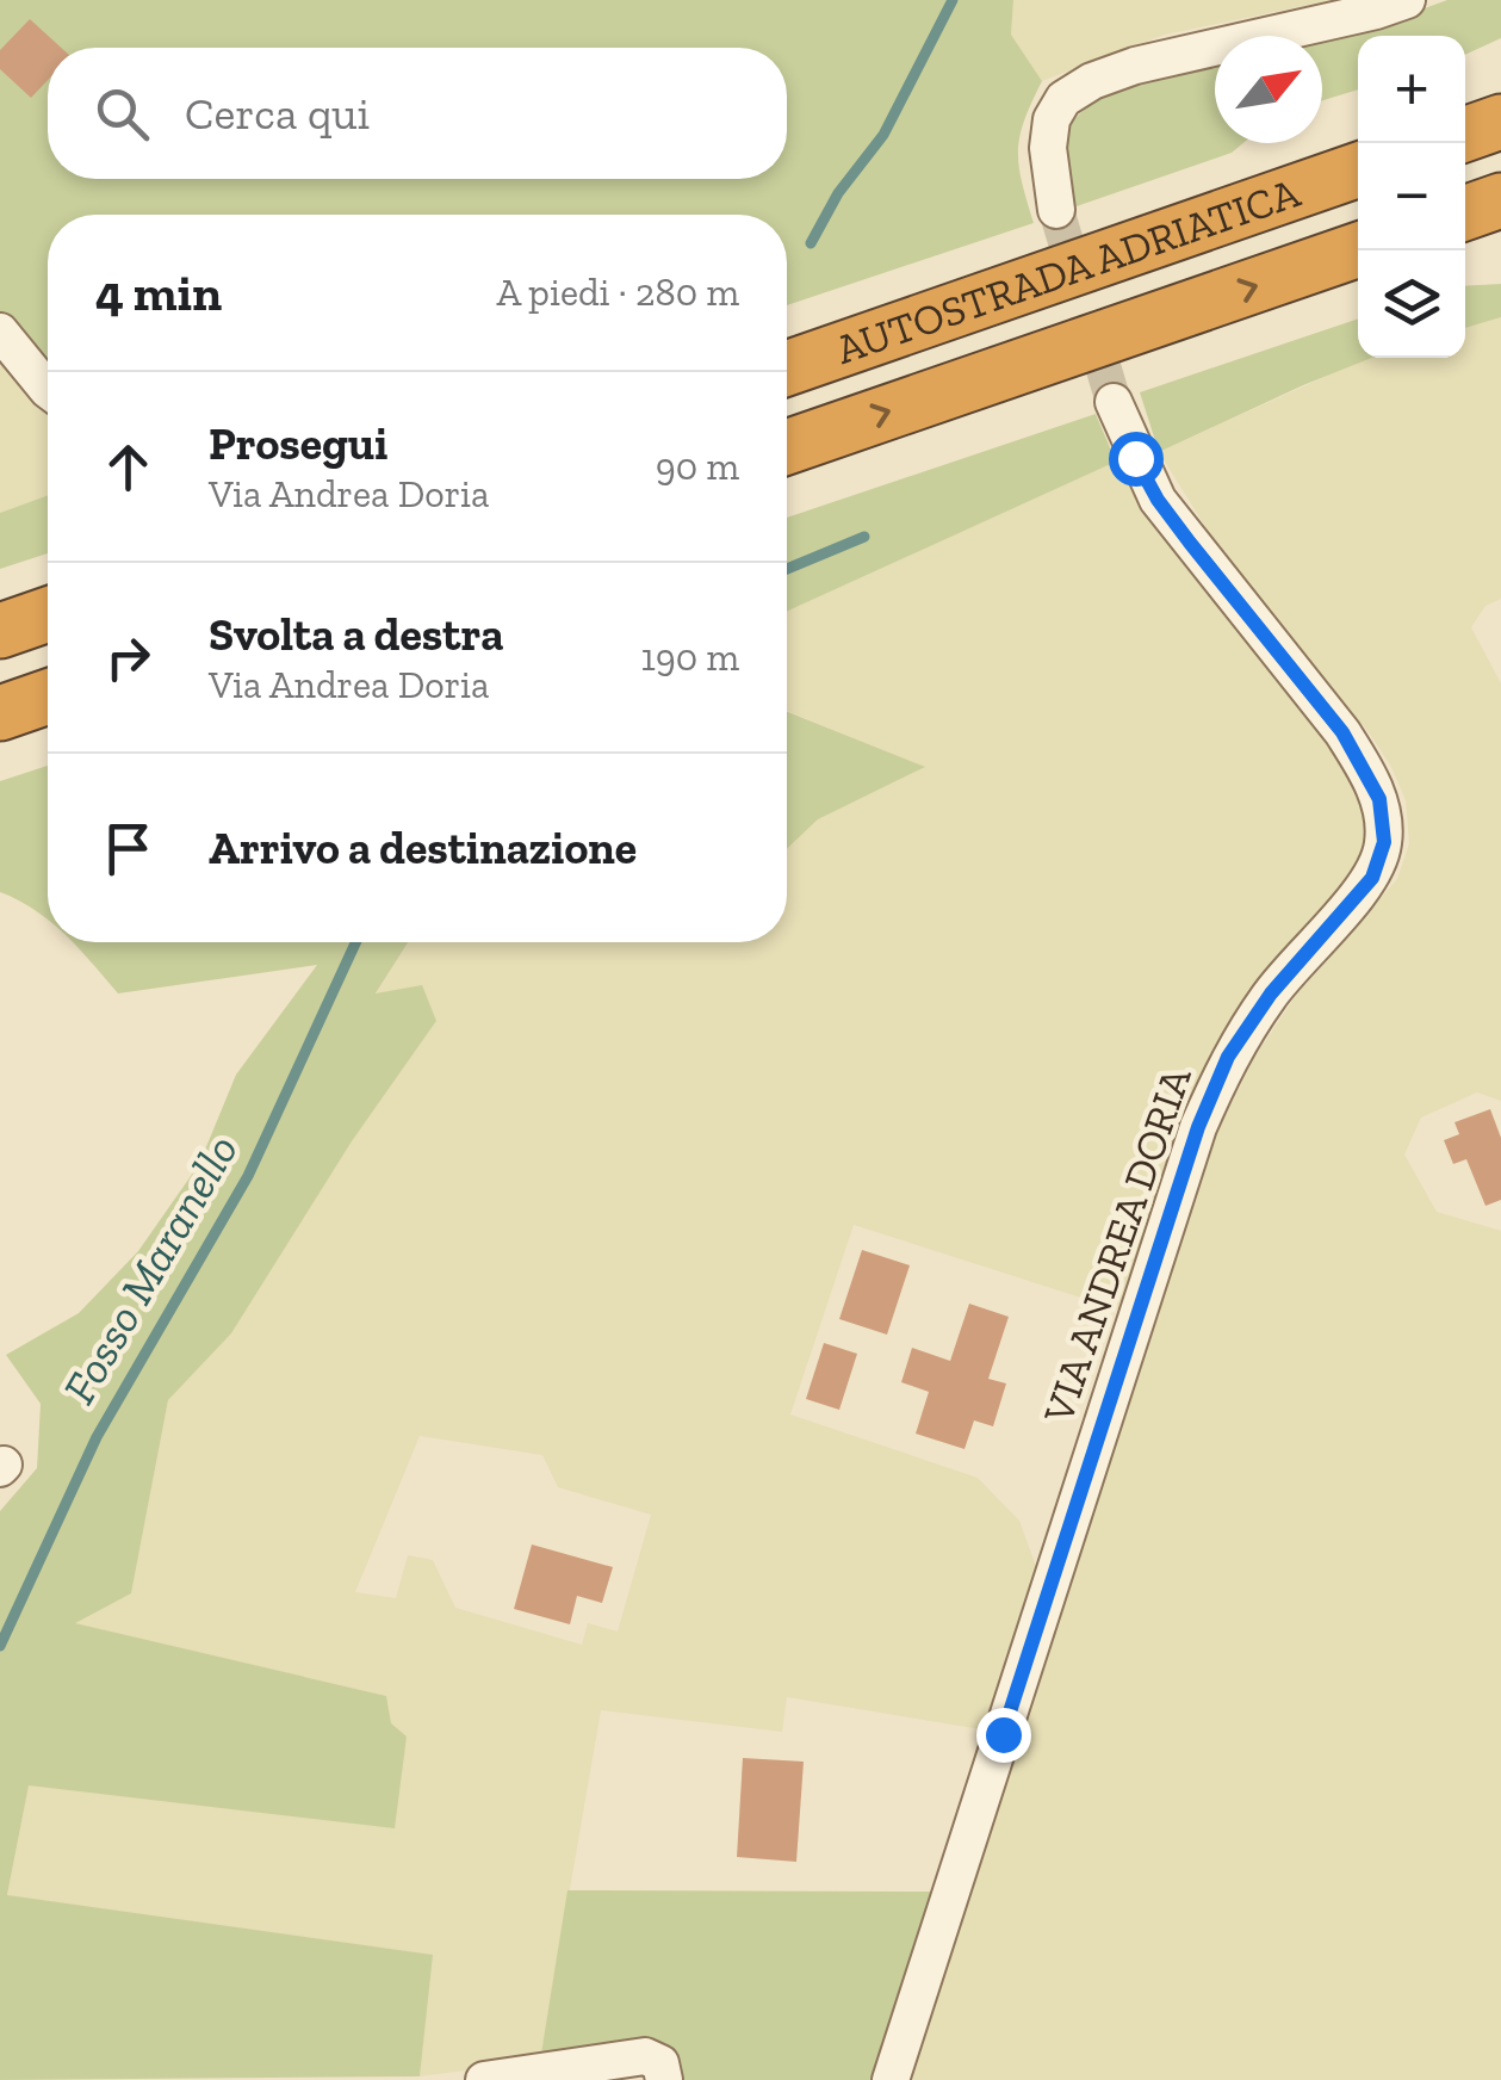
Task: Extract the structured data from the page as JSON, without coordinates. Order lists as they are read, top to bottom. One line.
{"streets":{"highway":["AUTOSTRADA ADRIATICA"],"street":["VIA ANDREA DORIA"]},"water":["Fosso Maranello"],"north":"top right","page":{"map_buttons":["+","−"],"search":"Cerca qui","heading":["4 min","A piedi · 280 m"],"list":[["Prosegui","Via Andrea Doria","90 m"],["Svolta a destra","Via Andrea Doria","190 m"],"Arrivo a destinazione"]}}
